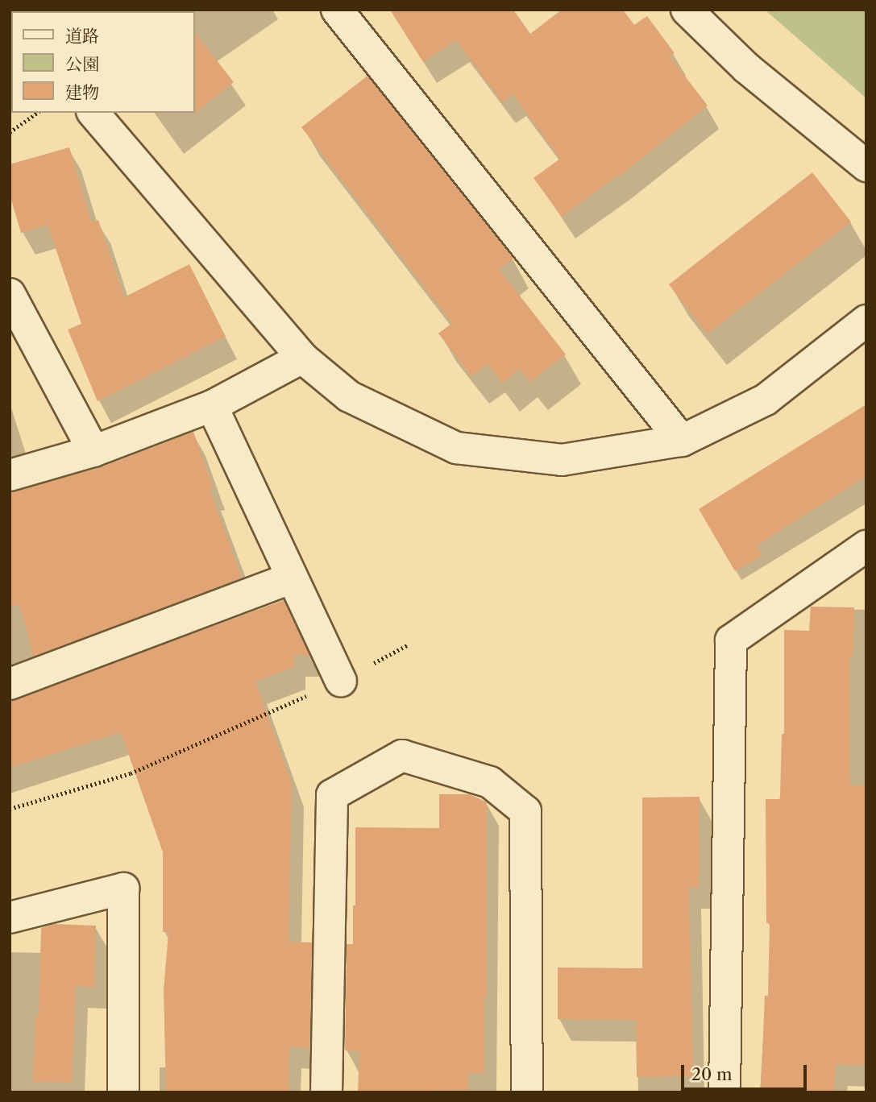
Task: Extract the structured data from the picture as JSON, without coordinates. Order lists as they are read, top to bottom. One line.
{"legend":["道路","公園","建物"],"scale_bar":"20 m"}
